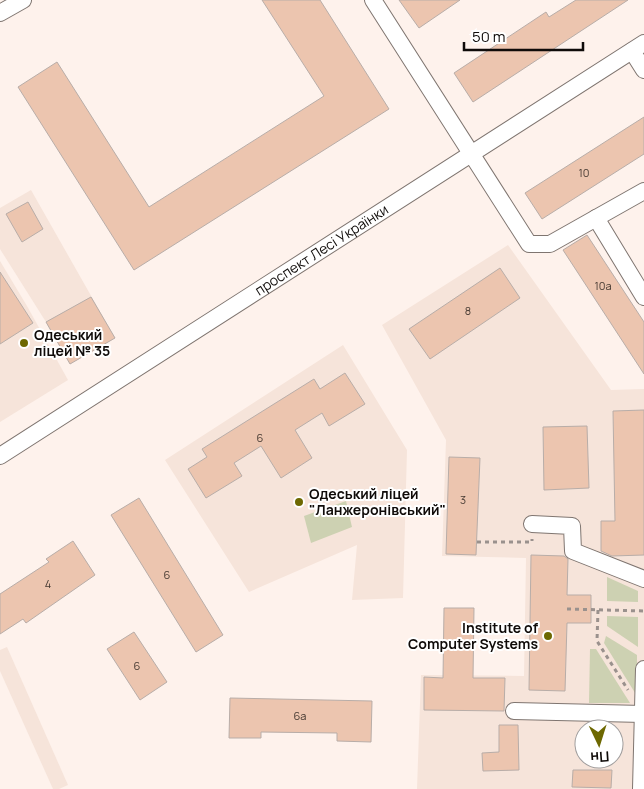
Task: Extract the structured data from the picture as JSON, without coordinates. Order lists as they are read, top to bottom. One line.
{"streets":{"street":["проспект Лесі Українки"]},"places":["Одеський ліцей № 35","Одеський ліцей \"Ланжеронівський\"","Institute of Computer Systems"],"house_numbers":["10","10а","8","6","3","6","4","6","6а"],"scale_bar":"50 m","north":"bottom"}
